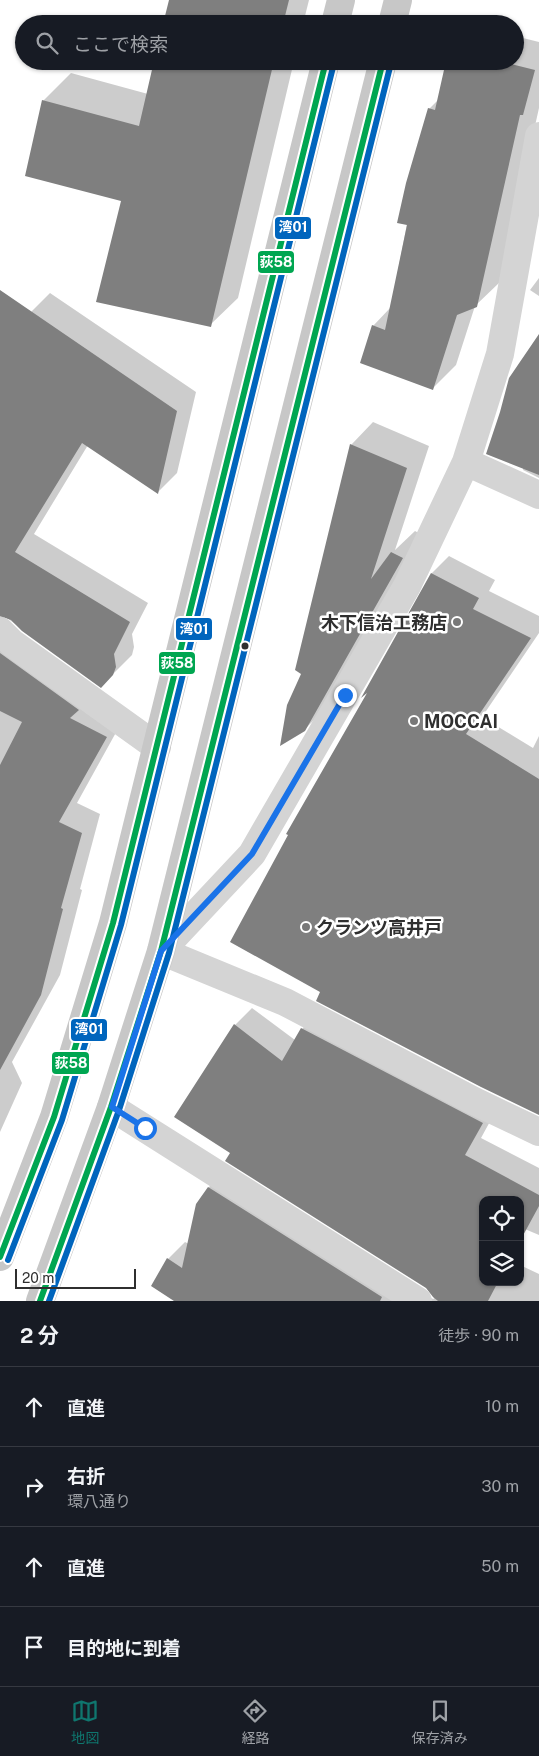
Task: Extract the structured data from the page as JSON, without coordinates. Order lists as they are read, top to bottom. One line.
{"places":["木下信治工務店","MOCCAI","クランツ高井戸"],"lines":["transit line 荻58","transit line 湾01"],"scale_bar":"20 m","page":{"search":"ここで検索","scale":"20 m","heading":["2 分","徒歩 · 90 m"],"list":[["直進","10 m"],["右折","環八通り","30 m"],["直進","50 m"],"目的地に到着"],"nav":["地図","経路","保存済み"]}}
